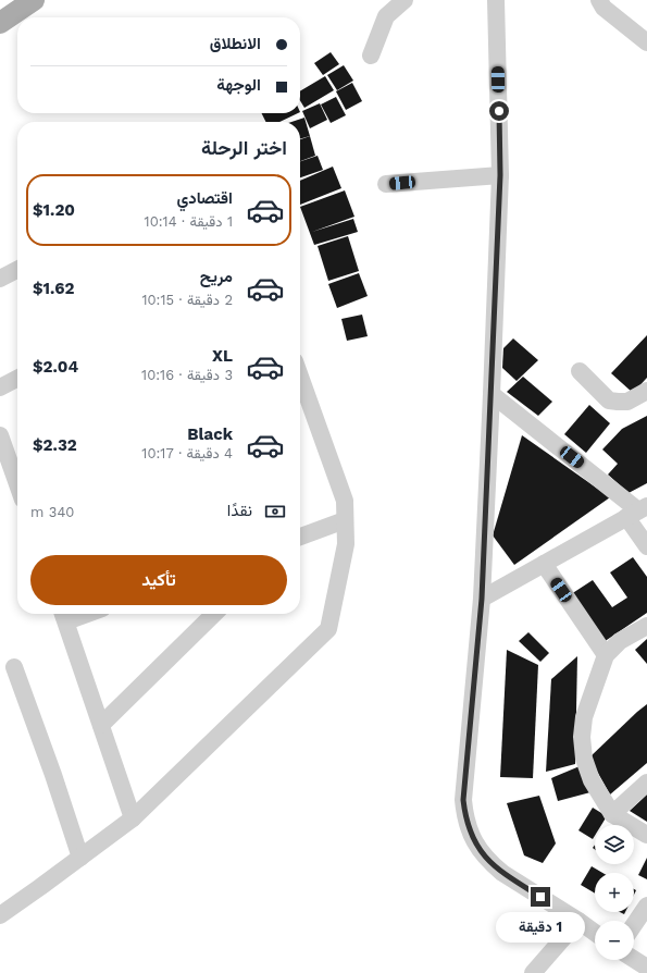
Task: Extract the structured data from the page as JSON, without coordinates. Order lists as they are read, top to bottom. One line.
{"page":{"banner":["الانطلاق","الوجهة"],"heading":"اختر الرحلة","list":[{"name":"اقتصادي","note":"1 دقيقة · 10:14","value":"$1.20"},{"name":"مريح","note":"2 دقيقة · 10:15","value":"$1.62"},{"name":"XL","note":"3 دقيقة · 10:16","value":"$2.04"},{"name":"Black","note":"4 دقيقة · 10:17","value":"$2.32"}],"pay":["نقدًا","340 m"],"buttons":"تأكيد","map_buttons":["+","−"],"bubble":"1 دقيقة"}}
